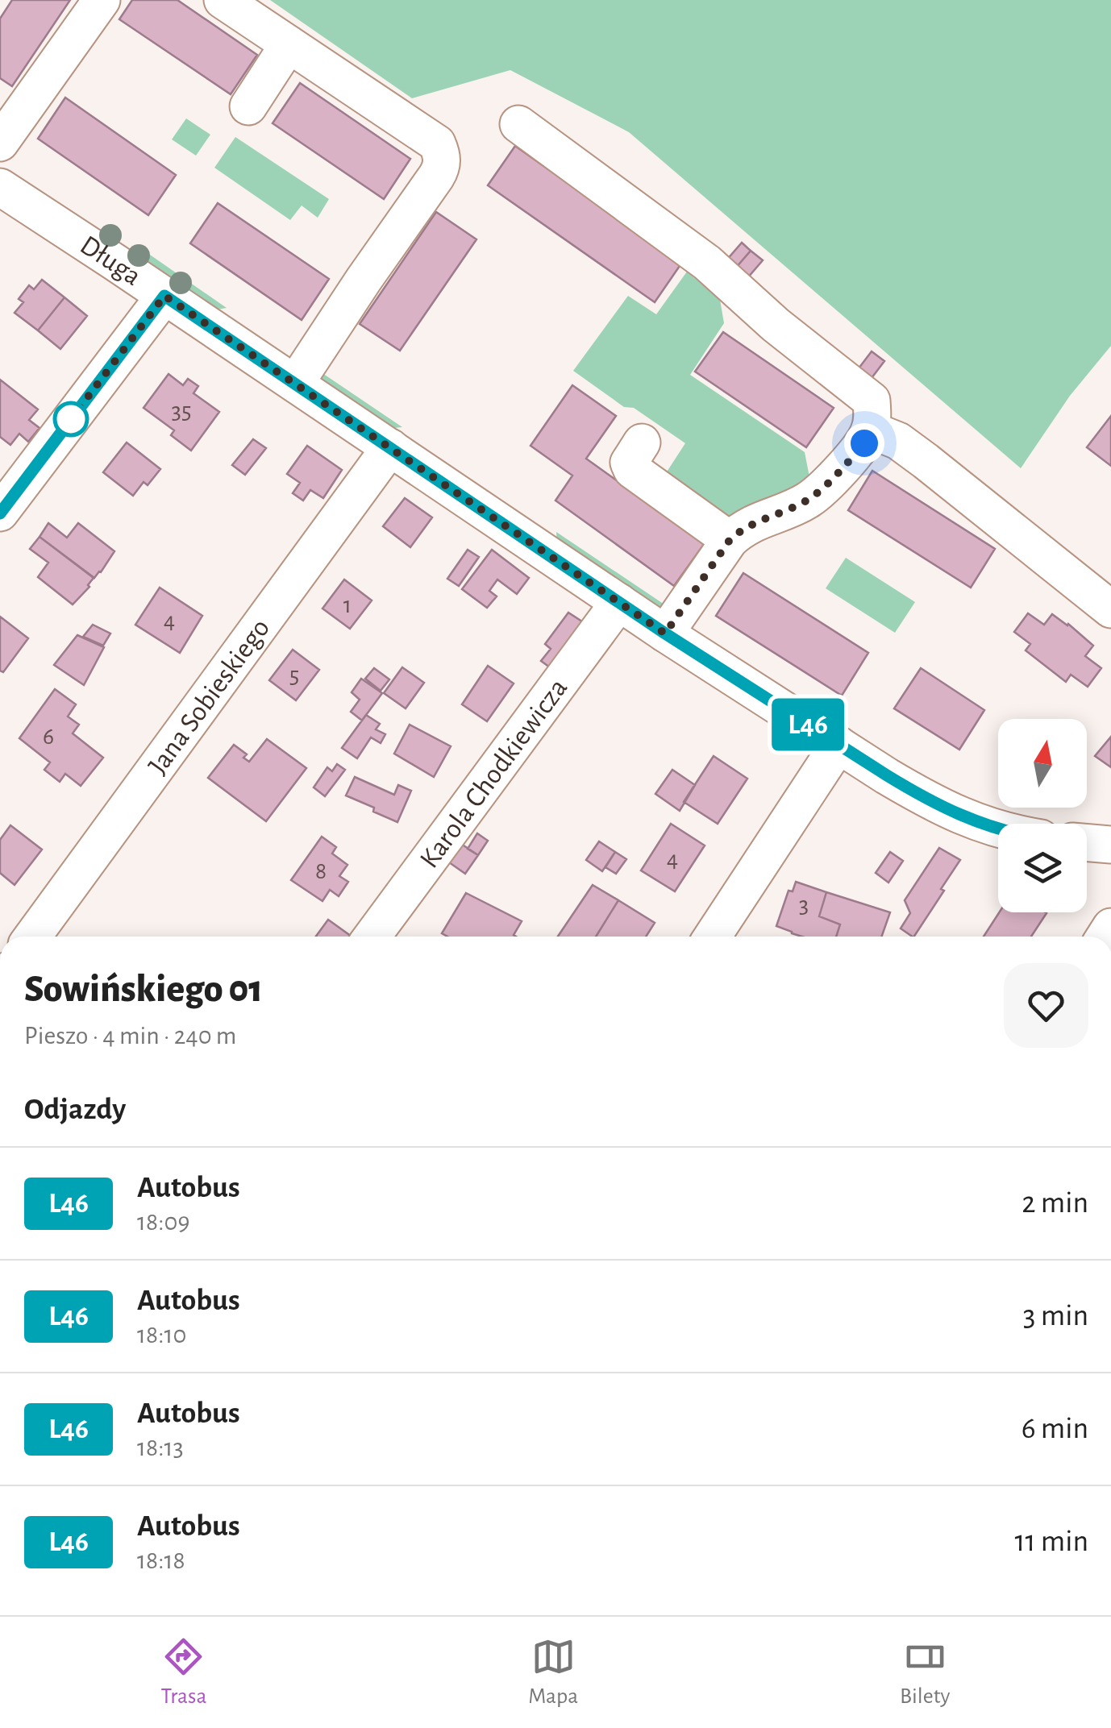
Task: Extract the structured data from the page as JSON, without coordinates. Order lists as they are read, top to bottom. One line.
{"streets":{"street":["Długa","Jana Sobieskiego","Karola Chodkiewicza"]},"crossings":[["Długa","Jana Sobieskiego"],["Długa","Karola Chodkiewicza"]],"lines":["bus line L46"],"house_numbers":["35","1","4","5","6","4","8","3"],"north":"top","page":{"on_map":"L46","heading":[["Sowińskiego 01","Pieszo · 4 min · 240 m"],"Odjazdy"],"list":[{"mark":"L46","name":"Autobus","note":"18:09","value":"2 min"},{"mark":"L46","name":"Autobus","note":"18:10","value":"3 min"},{"mark":"L46","name":"Autobus","note":"18:13","value":"6 min"},{"mark":"L46","name":"Autobus","note":"18:18","value":"11 min"}],"tabs":["Trasa","Mapa","Bilety"]}}
